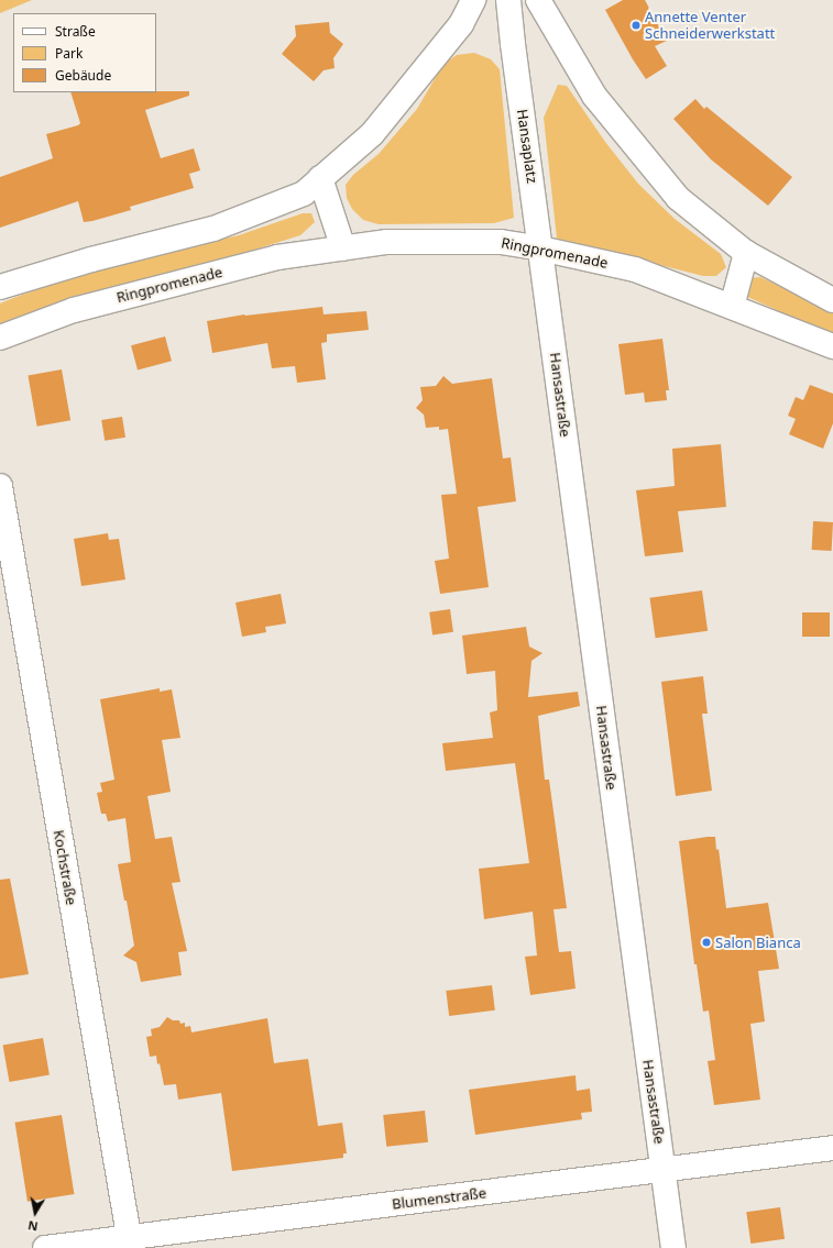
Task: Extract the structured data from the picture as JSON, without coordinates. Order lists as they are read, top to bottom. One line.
{"streets":{"street":["Hansaplatz","Ringpromenade","Hansastraße","Kochstraße","Blumenstraße"]},"crossings":[["Hansaplatz","Ringpromenade"],["Hansaplatz","Hansastraße"],["Ringpromenade","Hansastraße"],["Hansastraße","Blumenstraße"],["Kochstraße","Blumenstraße"]],"places":["Annette Venter Schneiderwerkstatt","Salon Bianca"],"legend":["Straße","Park","Gebäude"],"north":"bottom"}
